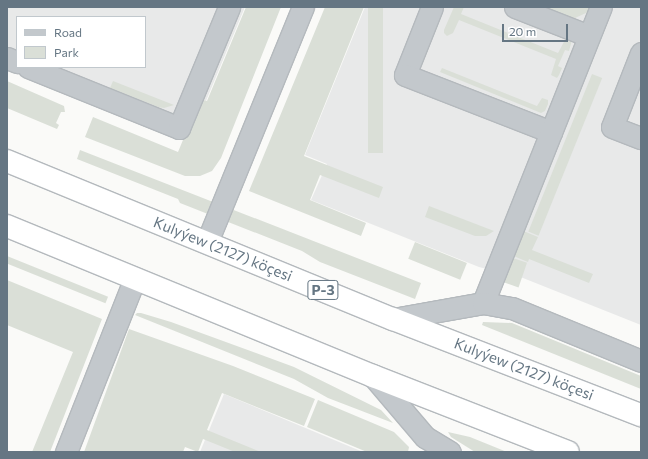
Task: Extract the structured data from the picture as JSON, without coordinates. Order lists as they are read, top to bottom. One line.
{"streets":{"highway":["Kulyýew (2127) köçesi","P-3"]},"legend":["Road","Park"],"scale_bar":"20 m"}
